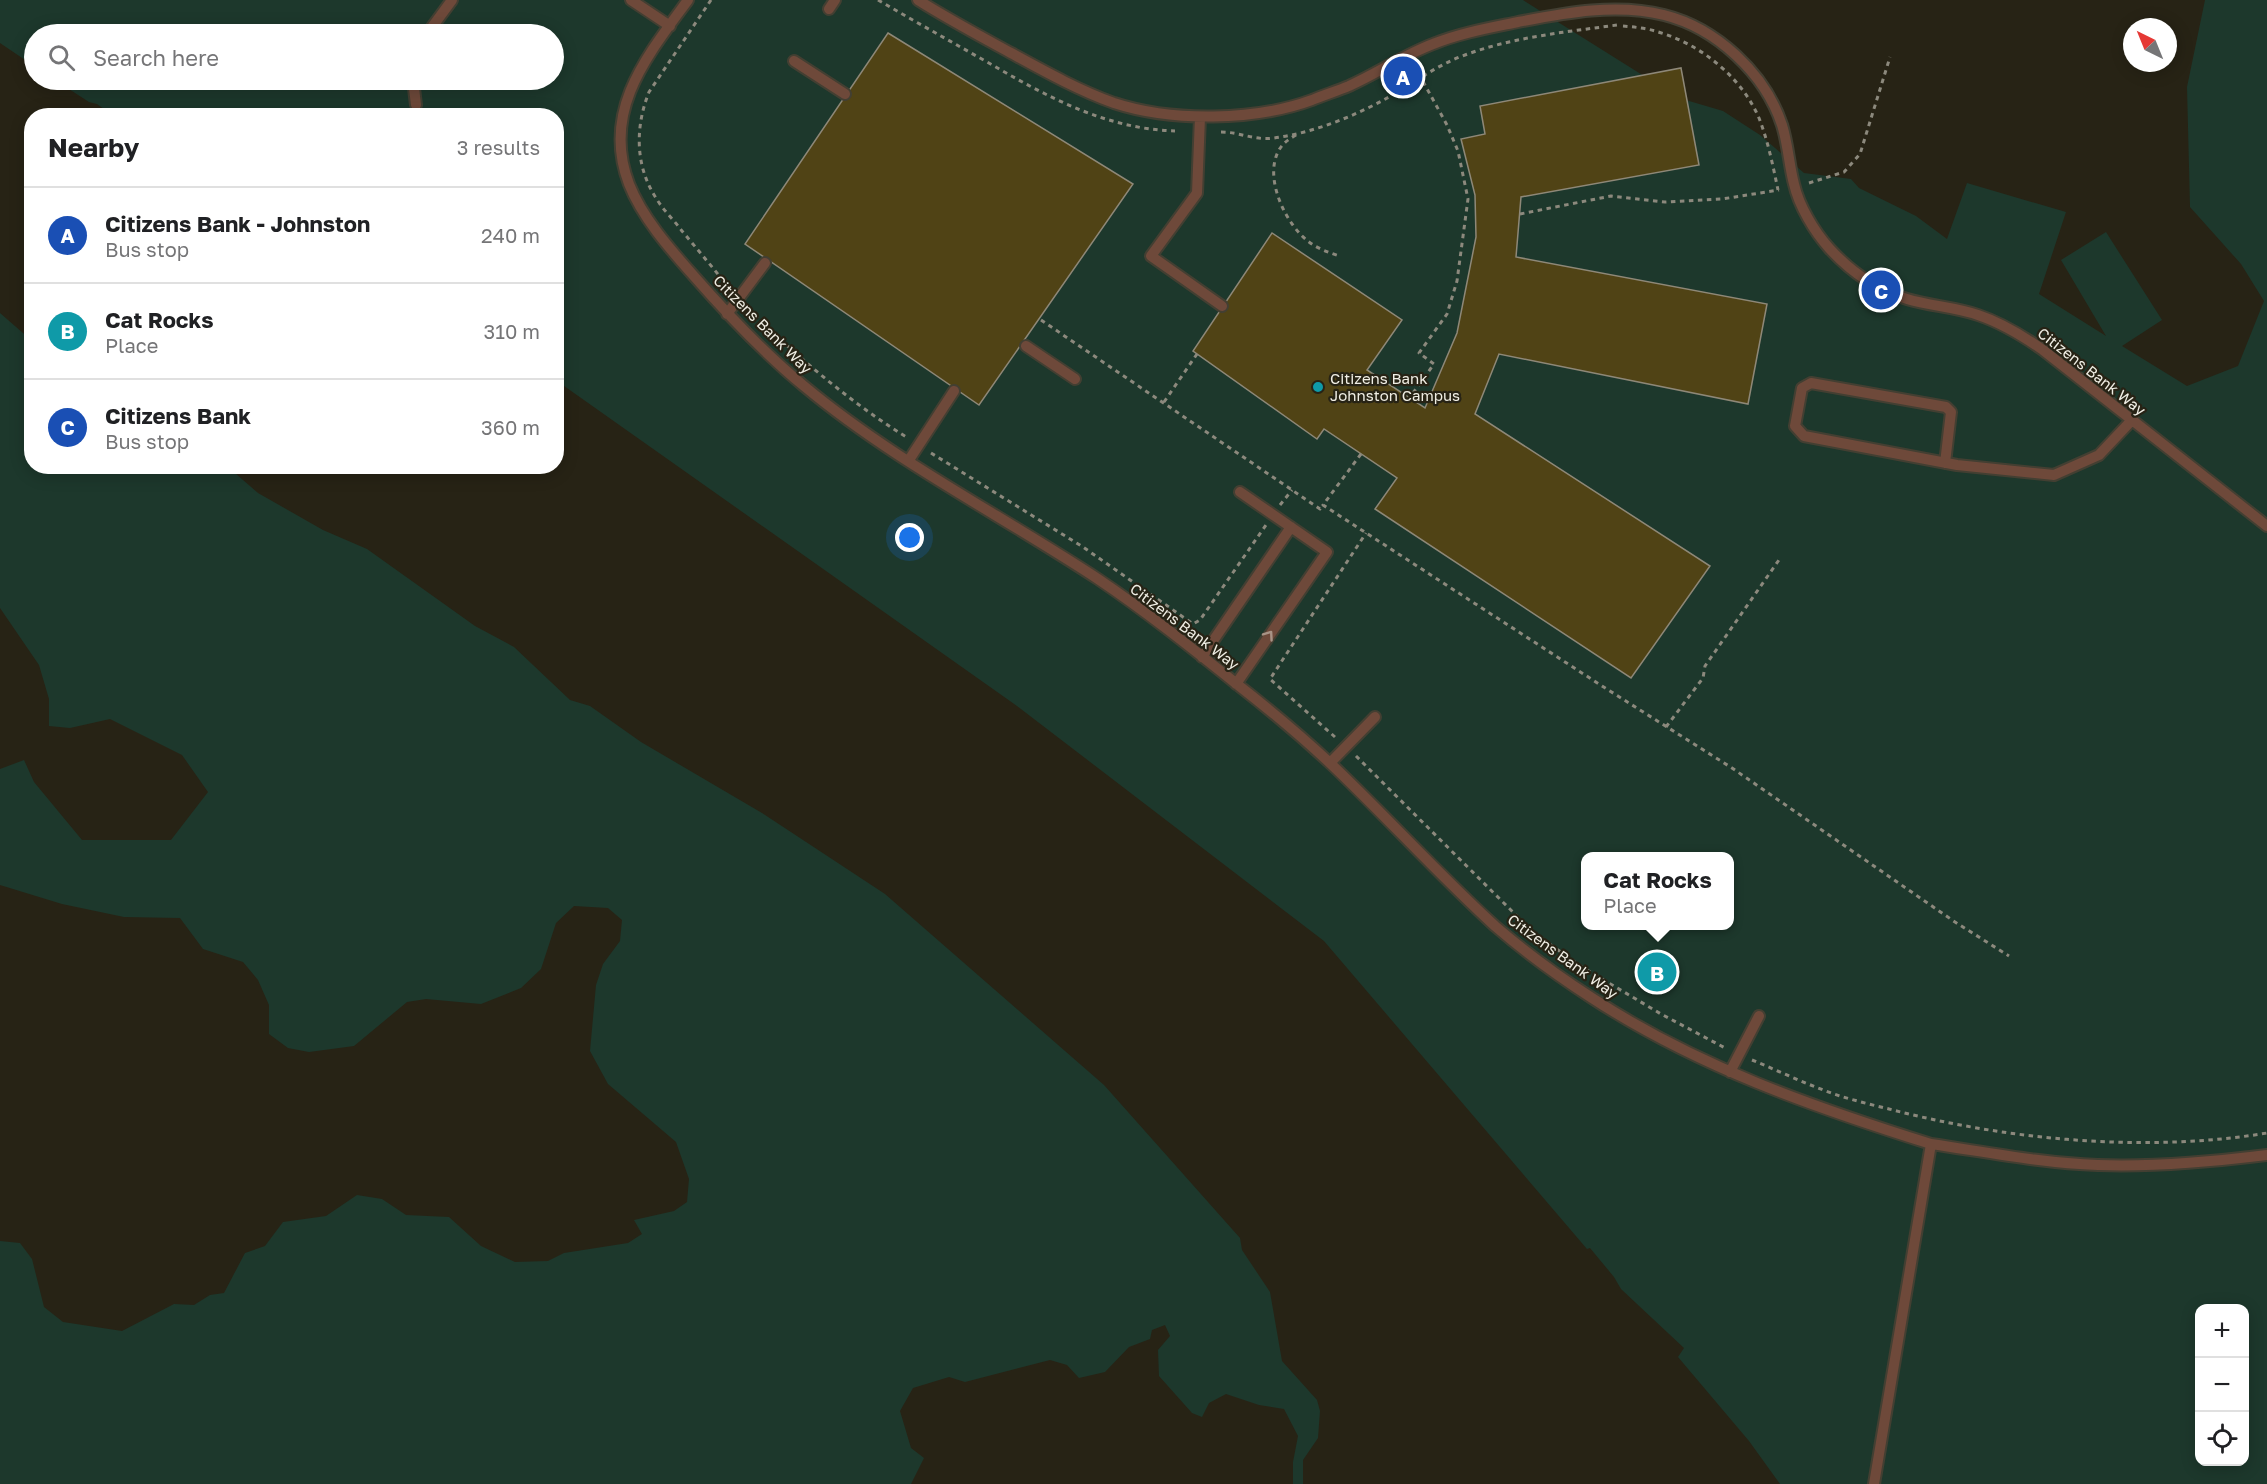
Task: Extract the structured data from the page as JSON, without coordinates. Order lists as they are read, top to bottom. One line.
{"streets":{"lane":["Citizens Bank Way"]},"places":["Citizens Bank Johnston Campus"],"north":"top left","page":{"search":"Search here","pins":["A","C","B"],"heading":["Nearby","3 results"],"list":[{"mark":"A","name":"Citizens Bank - Johnston","note":"Bus stop","value":"240 m"},{"mark":"B","name":"Cat Rocks","note":"Place","value":"310 m"},{"mark":"C","name":"Citizens Bank","note":"Bus stop","value":"360 m"}],"popup":["Cat Rocks","Place"],"map_buttons":["+","−"]}}
